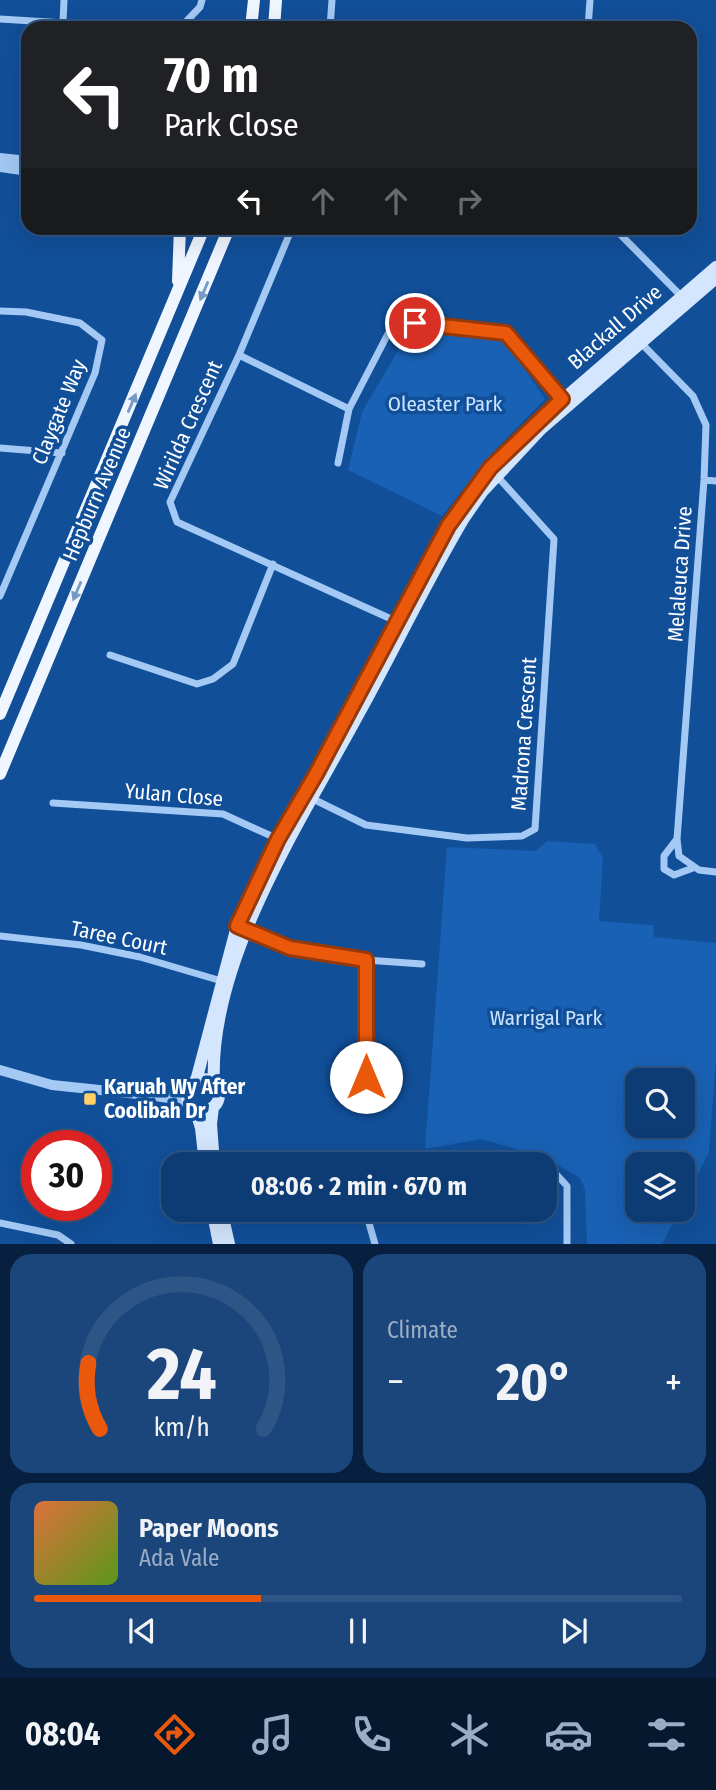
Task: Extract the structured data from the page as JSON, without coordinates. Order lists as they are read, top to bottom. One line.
{"streets":{"main road":["Blackall Drive","Hepburn Avenue"],"street":["Claygate Way","Wirilda Crescent","Melaleuca Drive","Madrona Crescent","Yulan Close","Taree Court"]},"crossings":[["Blackall Drive","Wirilda Crescent"],["Blackall Drive","Melaleuca Drive"],["Blackall Drive","Madrona Crescent"],["Blackall Drive","Yulan Close"],["Blackall Drive","Taree Court"]],"parks":["Oleaster Park","Warrigal Park"],"places":{"transit":["Karuah Wy After Coolibah Dr"]},"page":{"turn":["70 m","Park Close"],"limit":"30","trip":"08:06 · 2 min · 670 m","tile":"Climate","heat":["−","20°","+"],"song":["Paper Moons","Ada Vale"],"tabs":"08:04","gauge":["24","km/h"]}}
